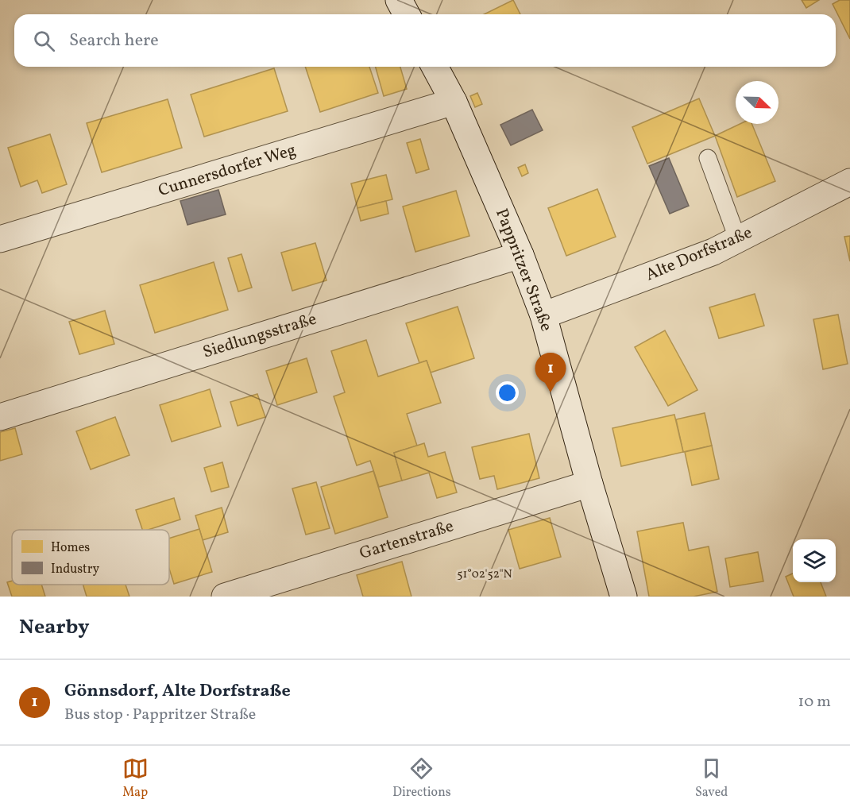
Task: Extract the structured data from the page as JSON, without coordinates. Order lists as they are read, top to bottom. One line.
{"streets":{"street":["Cunnersdorfer Weg","Alte Dorfstraße","Pappritzer Straße","Siedlungsstraße","Gartenstraße"]},"crossings":[["Cunnersdorfer Weg","Pappritzer Straße"],["Alte Dorfstraße","Pappritzer Straße"],["Pappritzer Straße","Siedlungsstraße"],["Pappritzer Straße","Gartenstraße"]],"legend":["Homes","Industry"],"north":"bottom right","page":{"search":"Search here","pins":"1","heading":"Nearby","list":[{"mark":"1","name":"Gönnsdorf, Alte Dorfstraße","note":"Bus stop · Pappritzer Straße","value":"10 m"}],"nav":["Map","Directions","Saved"]},"coordinates":["51°02'52\"N"]}
